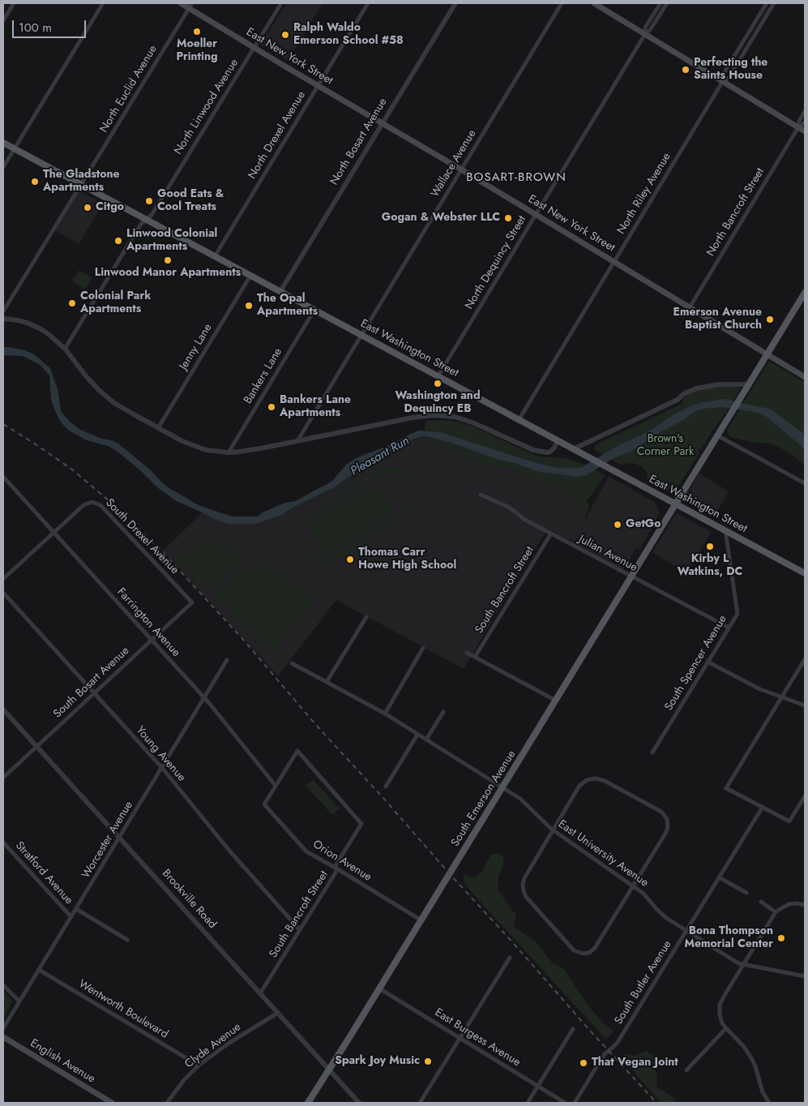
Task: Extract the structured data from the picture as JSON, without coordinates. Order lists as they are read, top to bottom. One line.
{"streets":{"main road":["East New York Street","East Washington Street","South Emerson Avenue","English Avenue"],"street":["North Euclid Avenue","North Linwood Avenue","North Drexel Avenue","North Bosart Avenue","Wallace Avenue","North Riley Avenue","North Bancroft Street","North Dequincy Street","Jenny Lane","Bankers Lane","South Drexel Avenue","Julian Avenue","South Bancroft Street","Farrington Avenue","South Spencer Avenue","South Bosart Avenue","Young Avenue","Worcester Avenue","East University Avenue","Orion Avenue","Stratford Avenue","Brookville Road","South Butler Avenue","Wentworth Boulevard","East Burgess Avenue","Clyde Avenue"]},"crossings":[["East New York Street","North Euclid Avenue"],["East New York Street","North Linwood Avenue"],["East New York Street","North Drexel Avenue"],["East New York Street","North Bosart Avenue"],["East New York Street","Wallace Avenue"],["East New York Street","North Riley Avenue"],["East New York Street","North Bancroft Street"],["East New York Street","North Dequincy Street"],["East New York Street","South Emerson Avenue"],["North Euclid Avenue","East Washington Street"],["North Linwood Avenue","East Washington Street"],["North Drexel Avenue","East Washington Street"],["North Bosart Avenue","East Washington Street"],["Wallace Avenue","East Washington Street"],["North Riley Avenue","East Washington Street"],["North Dequincy Street","East Washington Street"],["Jenny Lane","East Washington Street"],["East Washington Street","Bankers Lane"],["East Washington Street","South Spencer Avenue"],["East Washington Street","South Emerson Avenue"],["South Drexel Avenue","Farrington Avenue"],["South Drexel Avenue","South Bosart Avenue"],["Julian Avenue","South Bancroft Street"],["Julian Avenue","South Spencer Avenue"],["Julian Avenue","South Emerson Avenue"],["South Bancroft Street","Farrington Avenue"],["South Bancroft Street","Young Avenue"],["South Bancroft Street","Orion Avenue"],["South Bancroft Street","Brookville Road"],["Farrington Avenue","South Bosart Avenue"],["Farrington Avenue","Worcester Avenue"],["Farrington Avenue","Orion Avenue"],["South Bosart Avenue","Young Avenue"],["South Bosart Avenue","Brookville Road"],["Young Avenue","Worcester Avenue"],["South Emerson Avenue","East University Avenue"],["South Emerson Avenue","Orion Avenue"],["South Emerson Avenue","Brookville Road"],["South Emerson Avenue","East Burgess Avenue"],["Worcester Avenue","Stratford Avenue"],["Worcester Avenue","Brookville Road"],["Worcester Avenue","Wentworth Boulevard"],["East University Avenue","South Butler Avenue"],["Brookville Road","Clyde Avenue"],["Wentworth Boulevard","Clyde Avenue"]],"districts":["BOSART-BROWN"],"water":["Pleasant Run"],"parks":["Brown's Corner Park"],"places":["Moeller Printing","Ralph Waldo Emerson School #58","Perfecting the Saints House","The Gladstone Apartments","Good Eats & Cool Treats","Citgo","Gogan & Webster LLC","Linwood Colonial Apartments","Linwood Manor Apartments","Colonial Park Apartments","The Opal Apartments","Emerson Avenue Baptist Church","Washington and Dequincy EB","Bankers Lane Apartments","GetGo","Kirby L Watkins, DC","Thomas Carr Howe High School","Bona Thompson Memorial Center","Spark Joy Music","That Vegan Joint"],"scale_bar":"100 m"}
